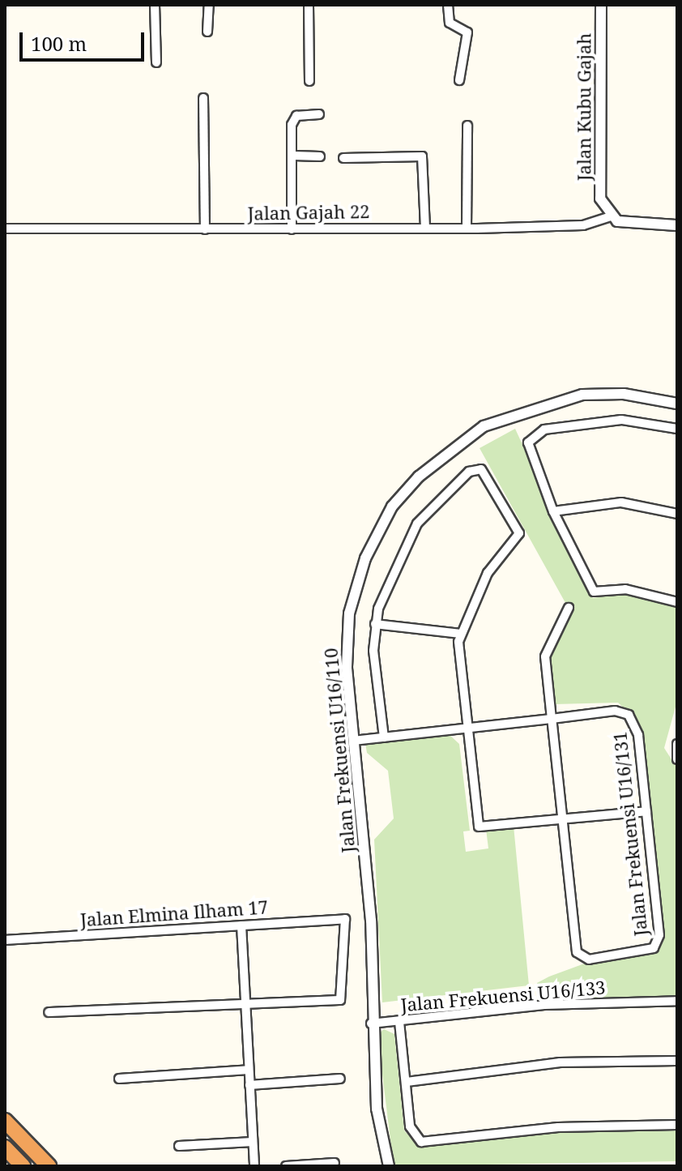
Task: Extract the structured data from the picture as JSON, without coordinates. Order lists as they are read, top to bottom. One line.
{"streets":{"street":["Jalan Kubu Gajah","Jalan Gajah 22","Jalan Frekuensi U16/110","Jalan Frekuensi U16/131","Jalan Elmina Ilham 17","Jalan Frekuensi U16/133"]},"crossings":[["Jalan Kubu Gajah","Jalan Gajah 22"],["Jalan Frekuensi U16/110","Jalan Frekuensi U16/131"],["Jalan Frekuensi U16/110","Jalan Frekuensi U16/133"]],"scale_bar":"100 m"}
